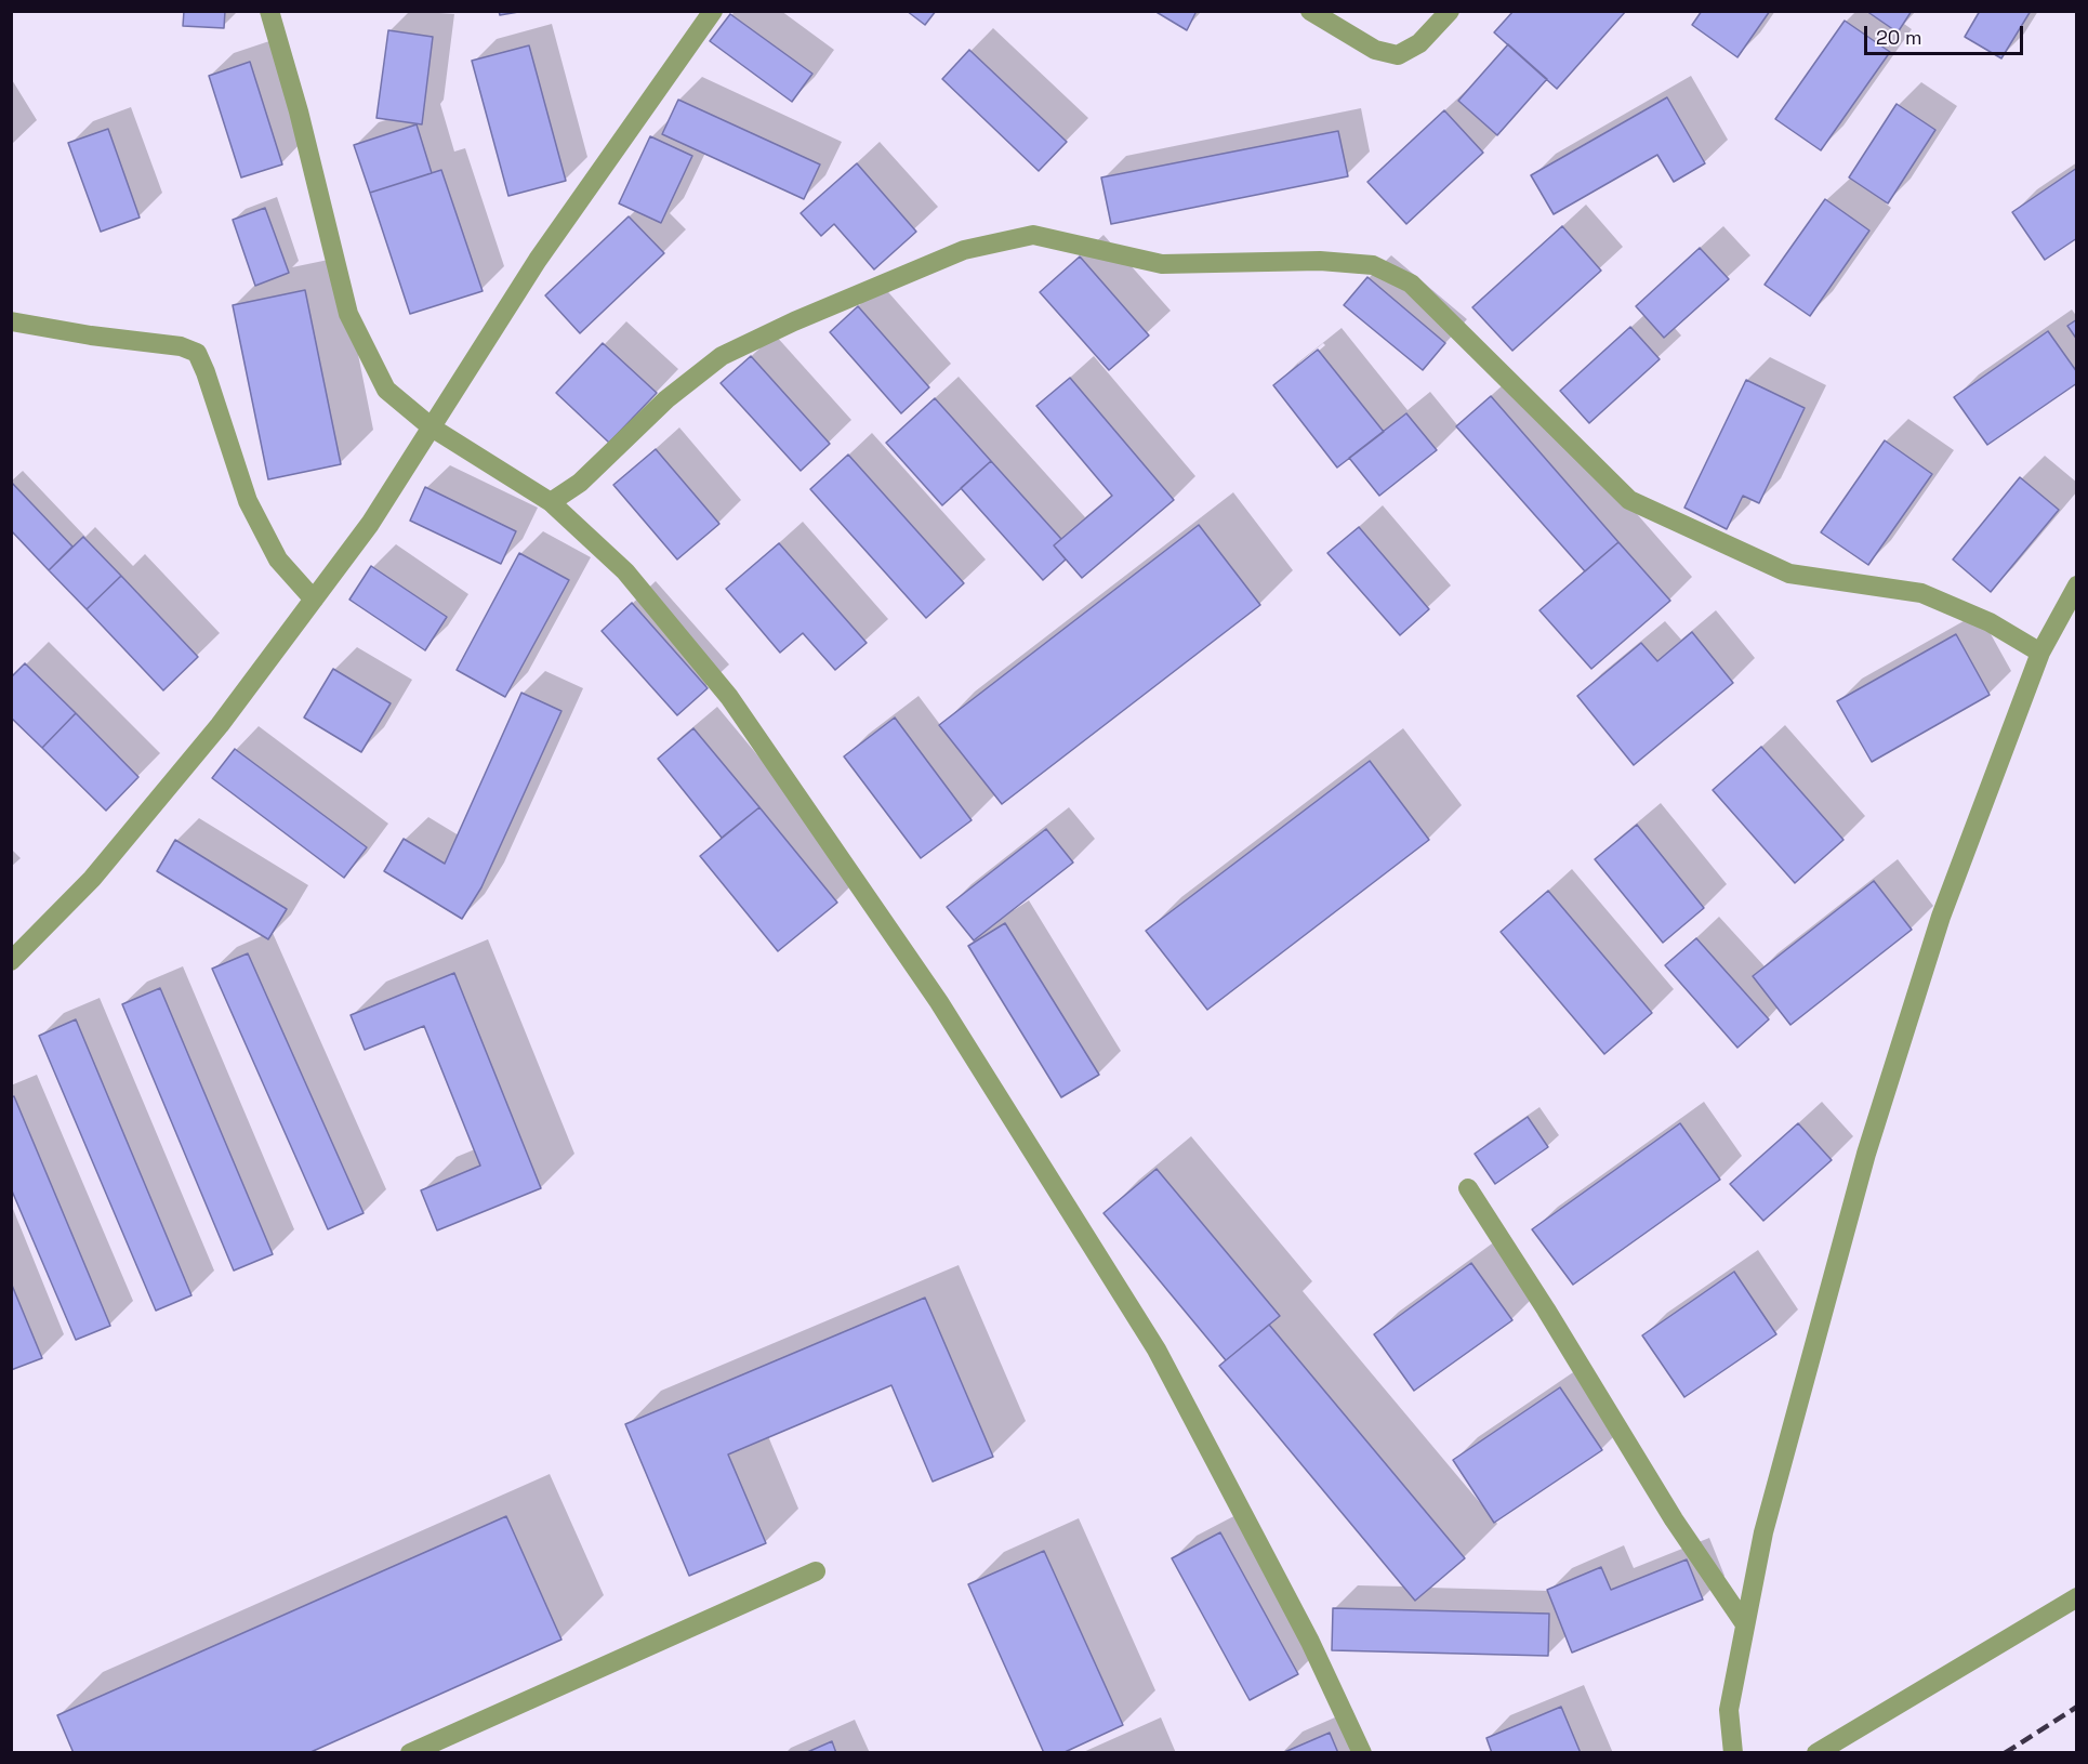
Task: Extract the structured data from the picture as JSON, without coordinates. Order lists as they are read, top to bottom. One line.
{"scale_bar":"20 m"}
